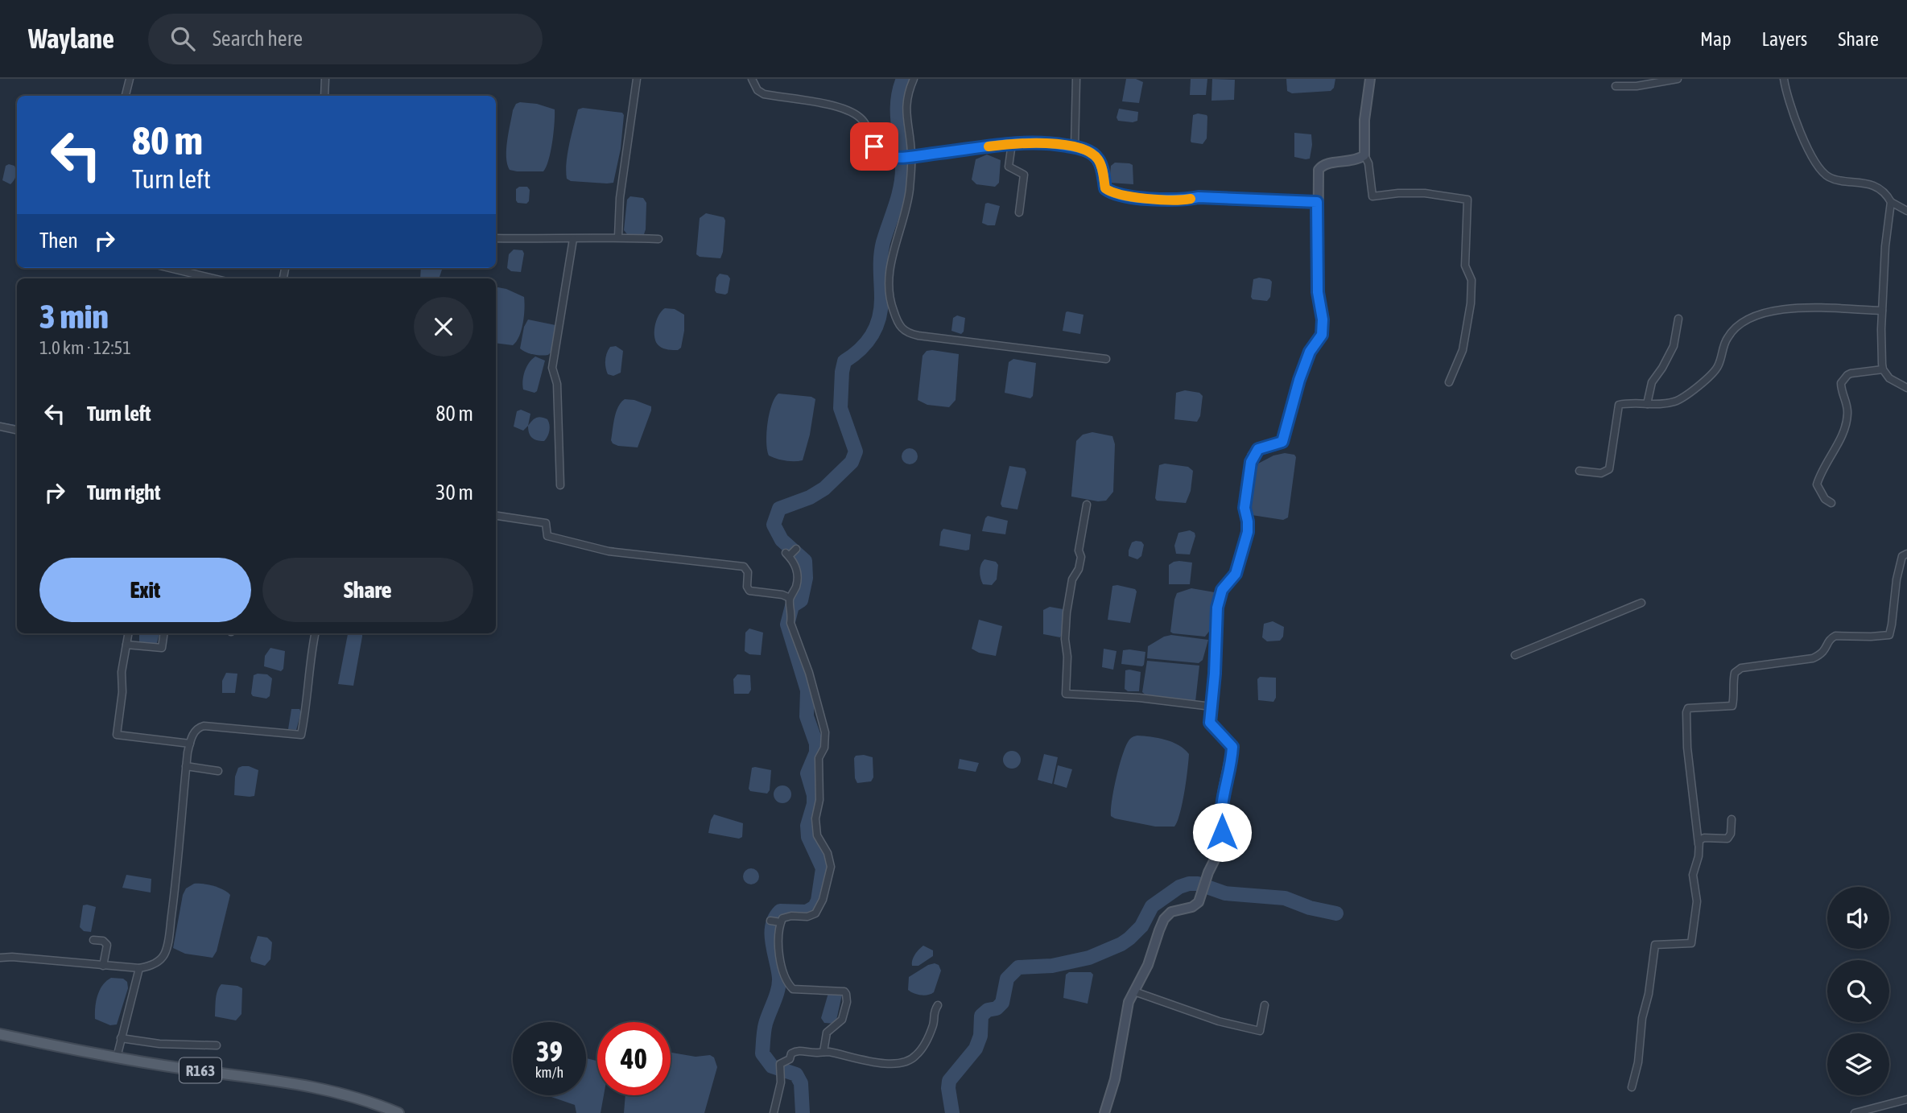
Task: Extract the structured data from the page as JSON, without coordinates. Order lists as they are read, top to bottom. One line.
{"streets":{"main road":["R163"]},"page":{"header":"Waylane","search":"Search here","nav":["Map","Layers","Share"],"turn":["80 m","Turn left"],"then":"Then","heading":["3 min","1.0 km · 12:51"],"list":[{"name":"Turn left","value":"80 m"},{"name":"Turn right","value":"30 m"}],"buttons":["Exit","Share"],"speed":"39 km/h","limit":"40"}}
